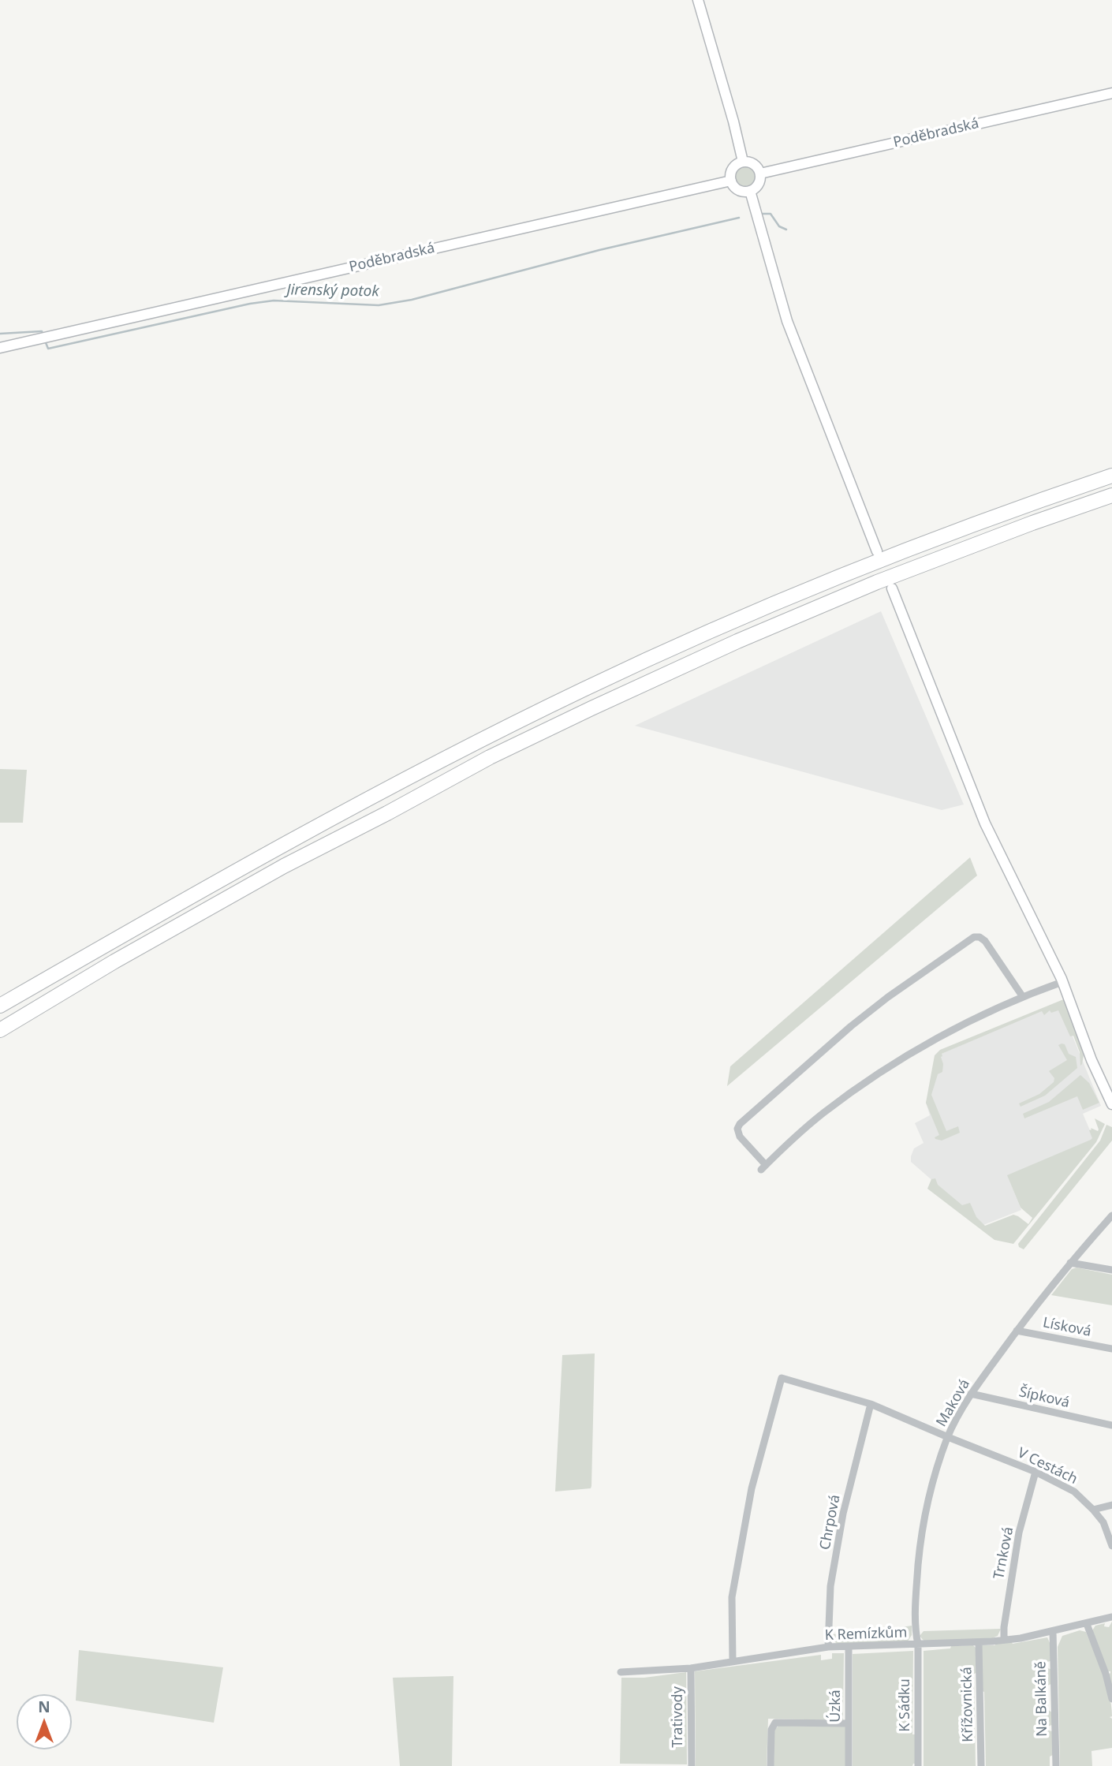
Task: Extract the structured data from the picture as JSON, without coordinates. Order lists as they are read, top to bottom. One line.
{"streets":{"main road":["Poděbradská"],"street":["Lísková","Šípková","Maková","V Cestách","Chrpová","Trnková","K Remízkům","Na Balkáně","Křížovnická","K Sádku","Úzká","Trativody"]},"crossings":[["Lísková","Maková"],["Šípková","Maková"],["Maková","V Cestách"],["Maková","K Remízkům"],["Maková","K Sádku"],["V Cestách","Chrpová"],["V Cestách","Trnková"],["V Cestách","K Remízkům"],["Chrpová","K Remízkům"],["Trnková","K Remízkům"],["K Remízkům","Na Balkáně"],["K Remízkům","Křížovnická"],["K Remízkům","K Sádku"],["K Remízkům","Úzká"],["K Remízkům","Trativody"]],"water":["Jirenský potok"],"north":"top"}
